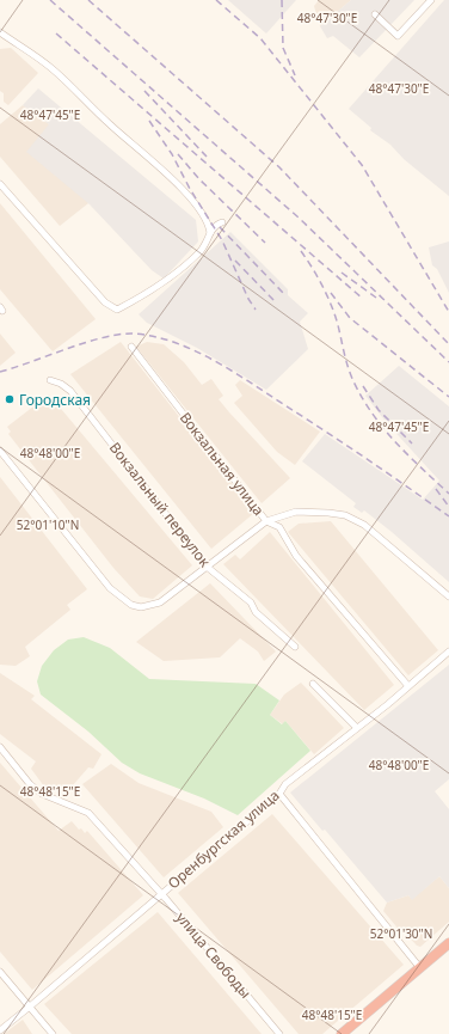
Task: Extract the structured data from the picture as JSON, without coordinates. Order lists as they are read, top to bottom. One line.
{"streets":{"street":["Вокзальная улица","Вокзальный переулок","Оренбургская улица","улица Свободы"]},"crossings":[["Вокзальная улица","Оренбургская улица"],["Оренбургская улица","улица Свободы"]],"places":["Городская"],"coordinates":["48°47'30\"E","48°47'45\"E","48°48'00\"E","52°01'10\"N","48°48'15\"E","52°01'30\"N"]}
